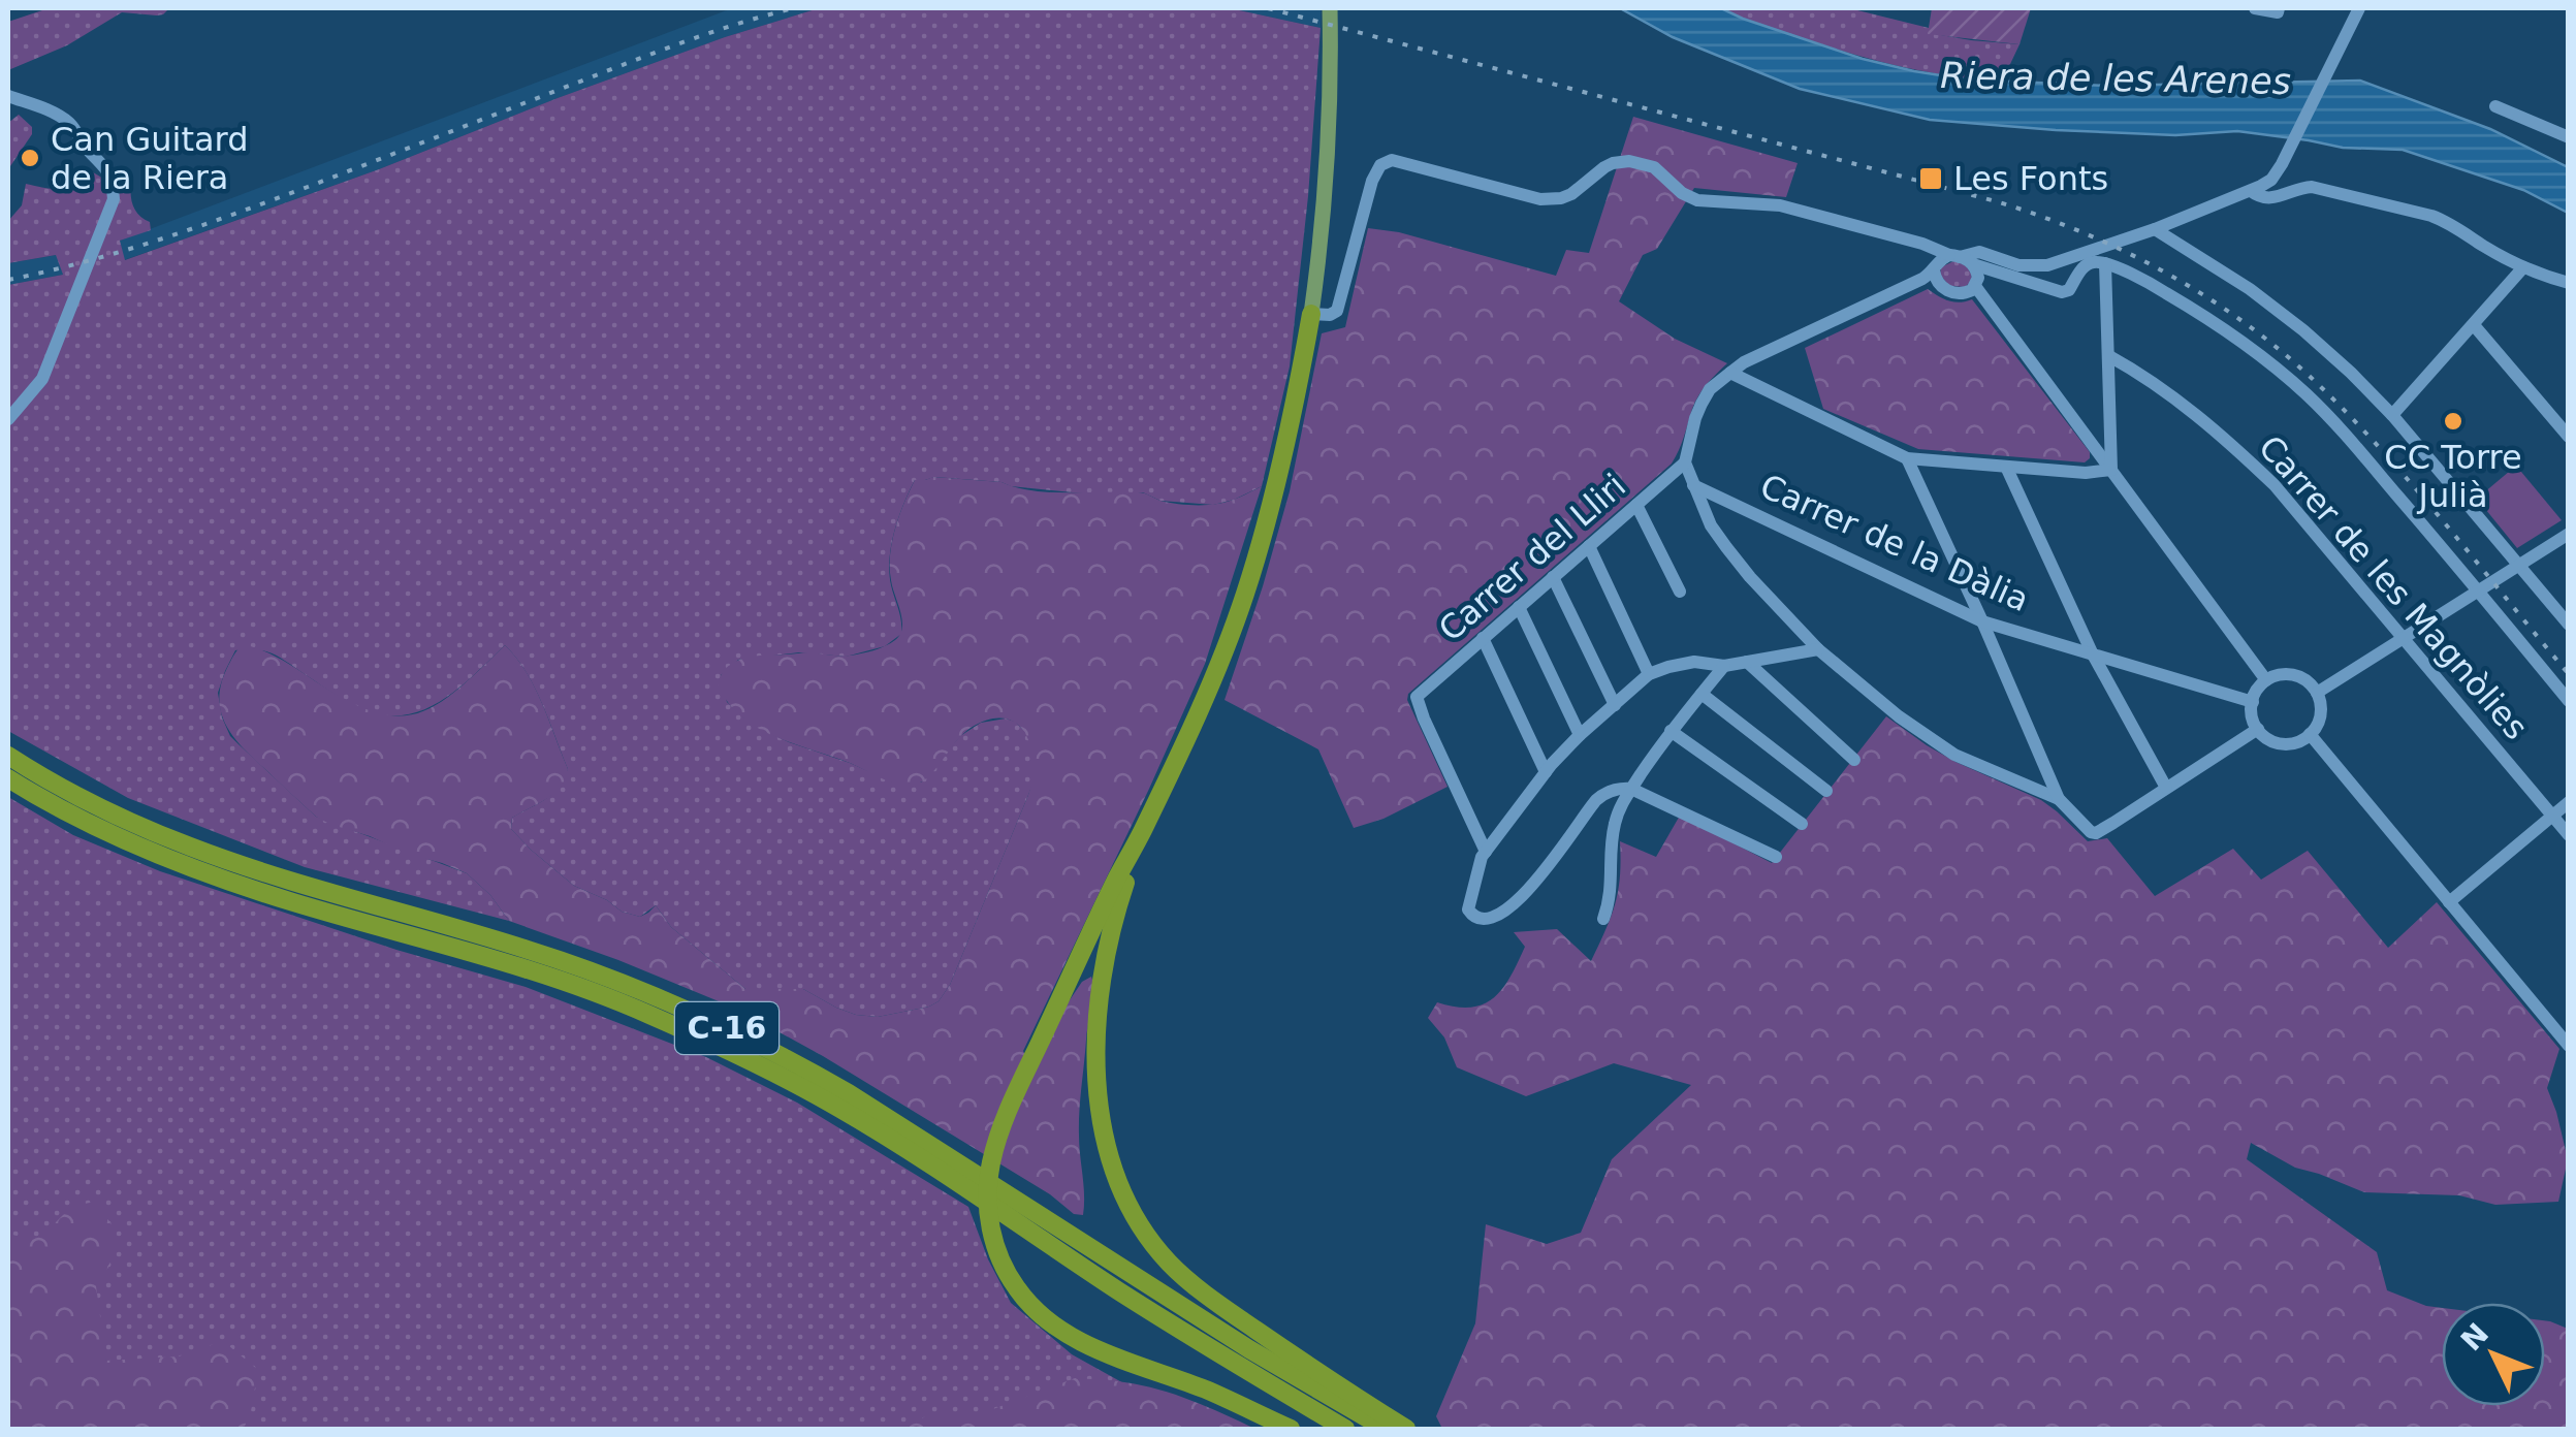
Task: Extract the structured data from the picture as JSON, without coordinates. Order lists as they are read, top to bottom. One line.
{"streets":{"highway":["C-16"],"street":["Carrer de la Dàlia","Carrer del Lliri","Carrer de les Magnòlies"]},"water":["Riera de les Arenes"],"places":{"other":["Can Guitard de la Riera","CC Torre Julià"],"transit":["Les Fonts"]},"north":"top left"}
